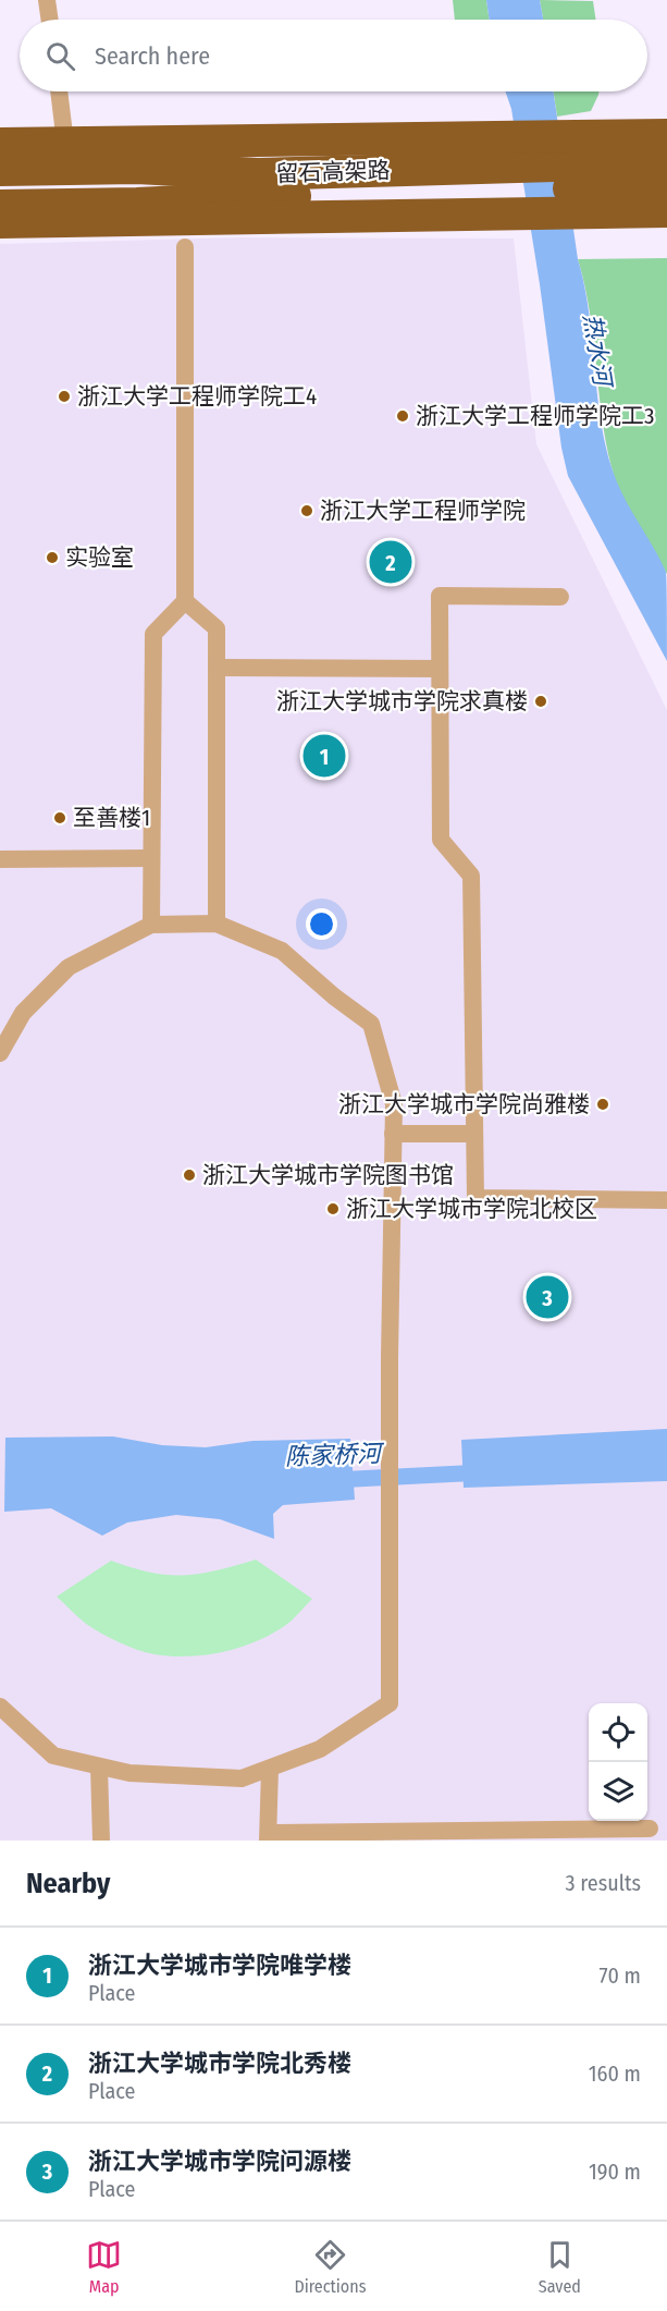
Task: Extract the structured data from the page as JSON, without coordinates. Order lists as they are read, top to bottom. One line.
{"streets":{"highway":["留石高架路"]},"water":["热水河","陈家桥河"],"places":["浙江大学工程师学院工4","浙江大学工程师学院工3","浙江大学工程师学院","实验室","浙江大学城市学院求真楼","至善楼1","浙江大学城市学院尚雅楼","浙江大学城市学院图书馆","浙江大学城市学院北校区"],"page":{"search":"Search here","pins":["2","1","3"],"heading":["Nearby","3 results"],"list":[{"mark":"1","name":"浙江大学城市学院唯学楼","note":"Place","value":"70 m"},{"mark":"2","name":"浙江大学城市学院北秀楼","note":"Place","value":"160 m"},{"mark":"3","name":"浙江大学城市学院问源楼","note":"Place","value":"190 m"}],"nav":["Map","Directions","Saved"]}}
